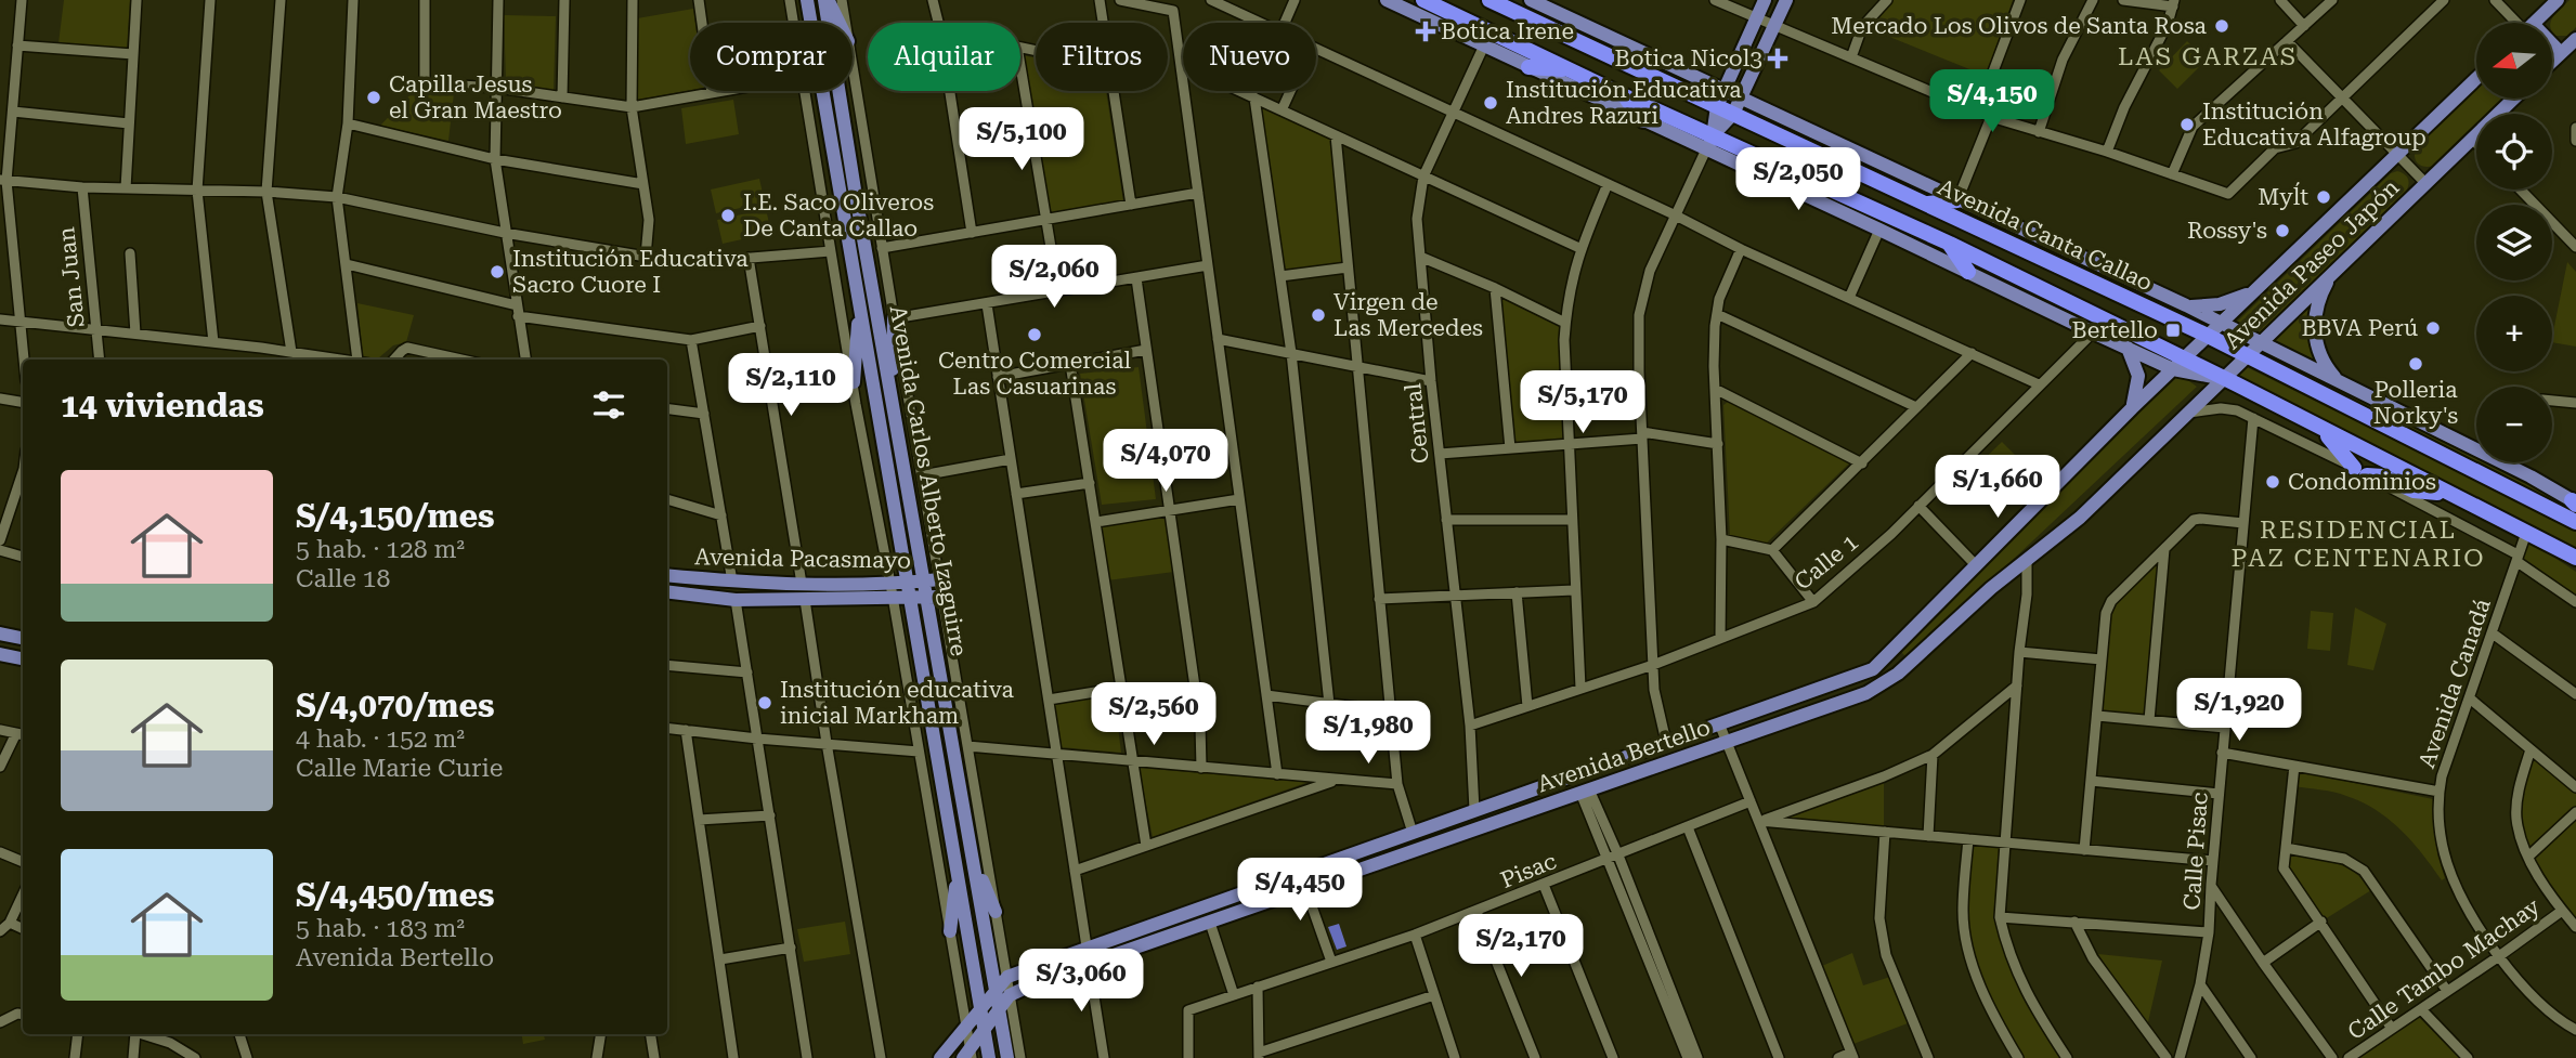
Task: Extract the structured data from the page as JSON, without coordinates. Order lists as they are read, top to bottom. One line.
{"streets":{"highway":["Avenida Canta Callao"],"main road":["Avenida Paseo Japón","Avenida Carlos Alberto Izaguirre","Avenida Pacasmayo","Avenida Bertello"],"street":["San Juan","Central","Calle 1","Avenida Canadá","Calle Pisac","Pisac","Calle Tambo Machay"]},"crossings":[["Avenida Canta Callao","Avenida Paseo Japón"],["Avenida Paseo Japón","Avenida Bertello"],["Central","Calle 1"],["Central","Avenida Bertello"],["Avenida Carlos Alberto Izaguirre","Avenida Pacasmayo"],["Avenida Carlos Alberto Izaguirre","Avenida Bertello"],["Avenida Canadá","Calle Tambo Machay"]],"districts":["LAS GARZAS","RESIDENCIAL PAZ CENTENARIO"],"places":{"other":["Mercado Los Olivos de Santa Rosa","Capilla Jesus el Gran Maestro","Institución Educativa Andres Razuri","Institución Educativa Alfagroup","Myl´t","I.E. Saco Oliveros De Canta Callao","Rossy's","Institución Educativa Sacro Cuore I","Virgen de Las Mercedes","BBVA Perú","Centro Comercial Las Casuarinas","Polleria Norky's","Condominios","Institución educativa inicial Markham"],"health":["Botica Irene","Botica Nicol3"],"transit":["Bertello"]},"north":"left","page":{"map_buttons":["+","−"],"chip":["Comprar","Alquilar","Filtros","Nuevo"],"price":["S/4,150","S/5,100","S/2,050","S/2,060","S/2,110","S/5,170","S/4,070","S/1,660","S/1,920","S/2,560","S/1,980","S/4,450","S/2,170","S/3,060"],"heading":"14 viviendas","list":[{"name":"S/4,150/mes","note":"5 hab. · 128 m² · Calle 18"},{"name":"S/4,070/mes","note":"4 hab. · 152 m² · Calle Marie Curie"},{"name":"S/4,450/mes","note":"5 hab. · 183 m² · Avenida Bertello"}]}}
